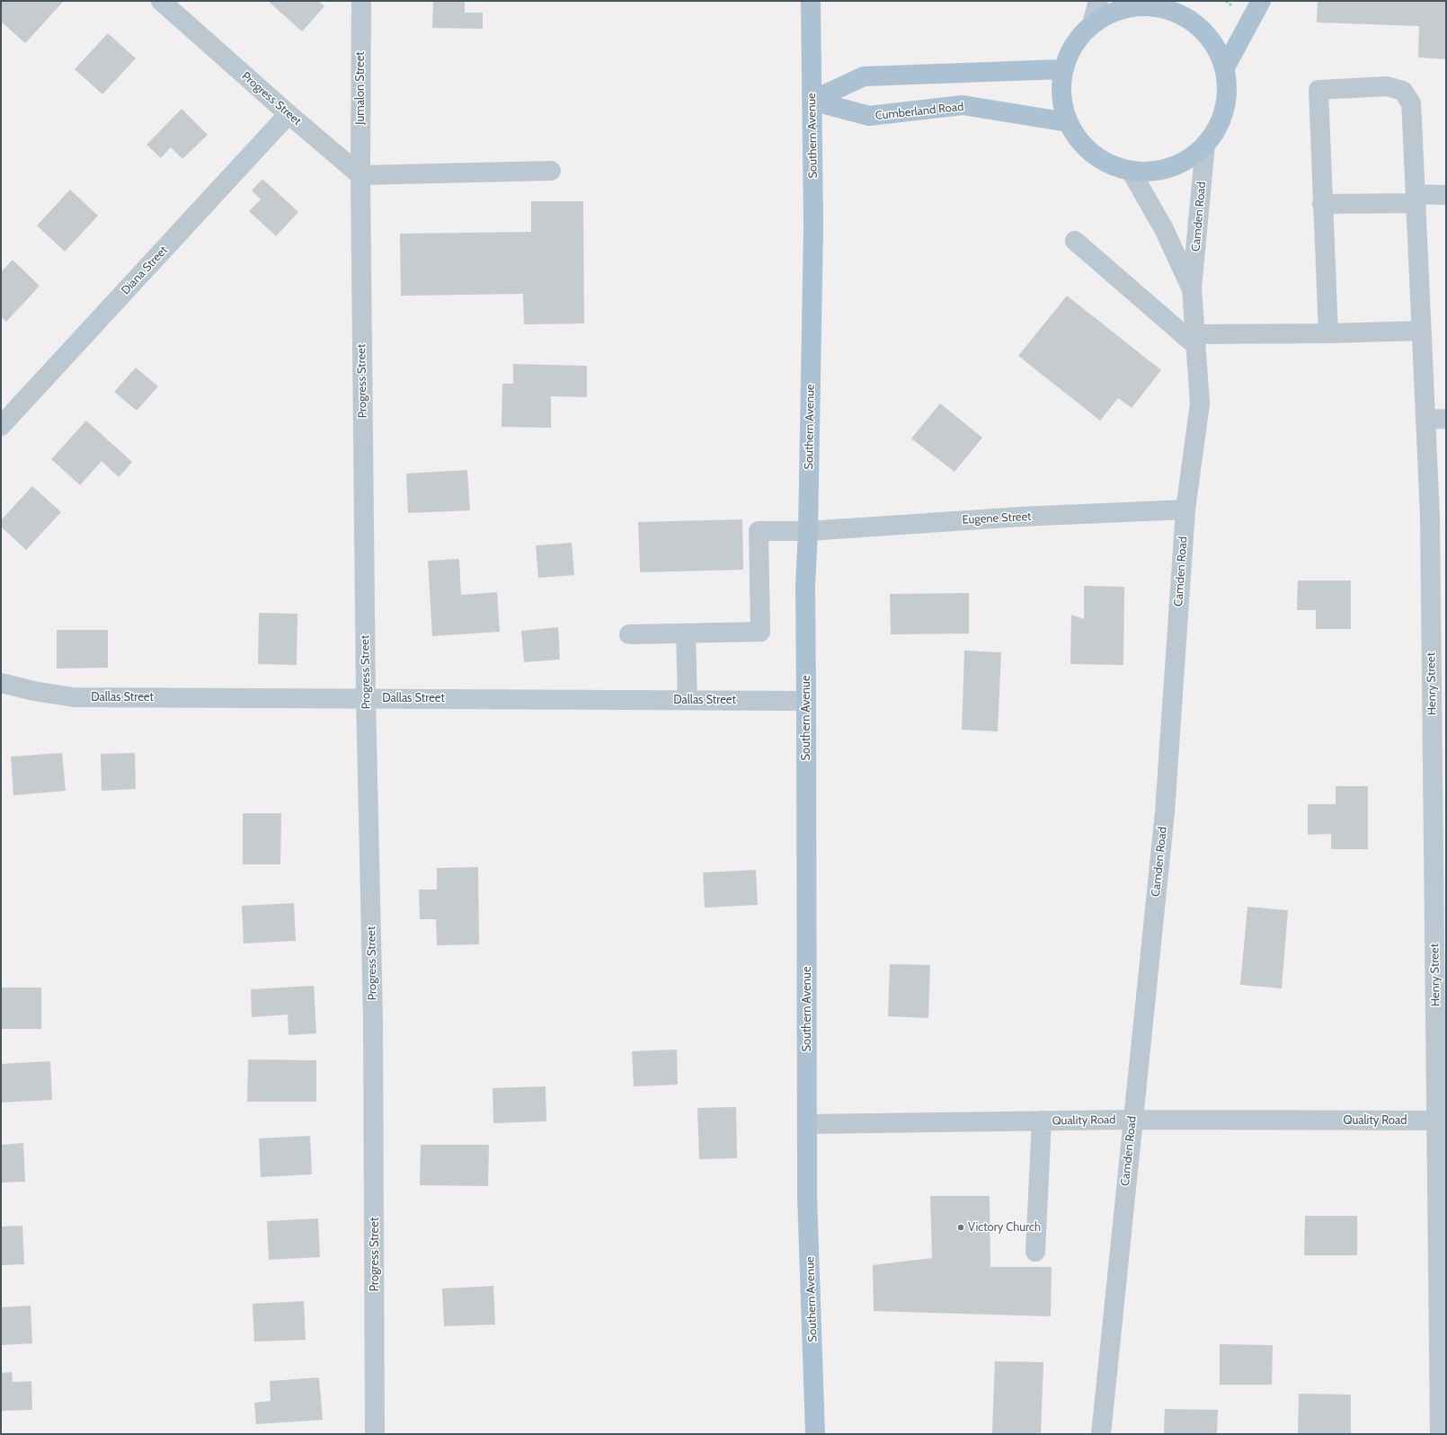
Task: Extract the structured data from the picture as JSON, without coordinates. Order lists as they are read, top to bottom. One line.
{"streets":{"main road":["Cumberland Road","Southern Avenue"],"street":["Jumalon Street","Progress Street","Camden Road","Diana Street","Eugene Street","Henry Street","Dallas Street","Quality Road"]},"crossings":[["Jumalon Street","Progress Street"],["Progress Street","Diana Street"],["Progress Street","Dallas Street"],["Cumberland Road","Southern Avenue"],["Southern Avenue","Eugene Street"],["Southern Avenue","Dallas Street"],["Southern Avenue","Quality Road"],["Camden Road","Eugene Street"],["Camden Road","Quality Road"],["Henry Street","Quality Road"]],"places":["Victory Church"]}
